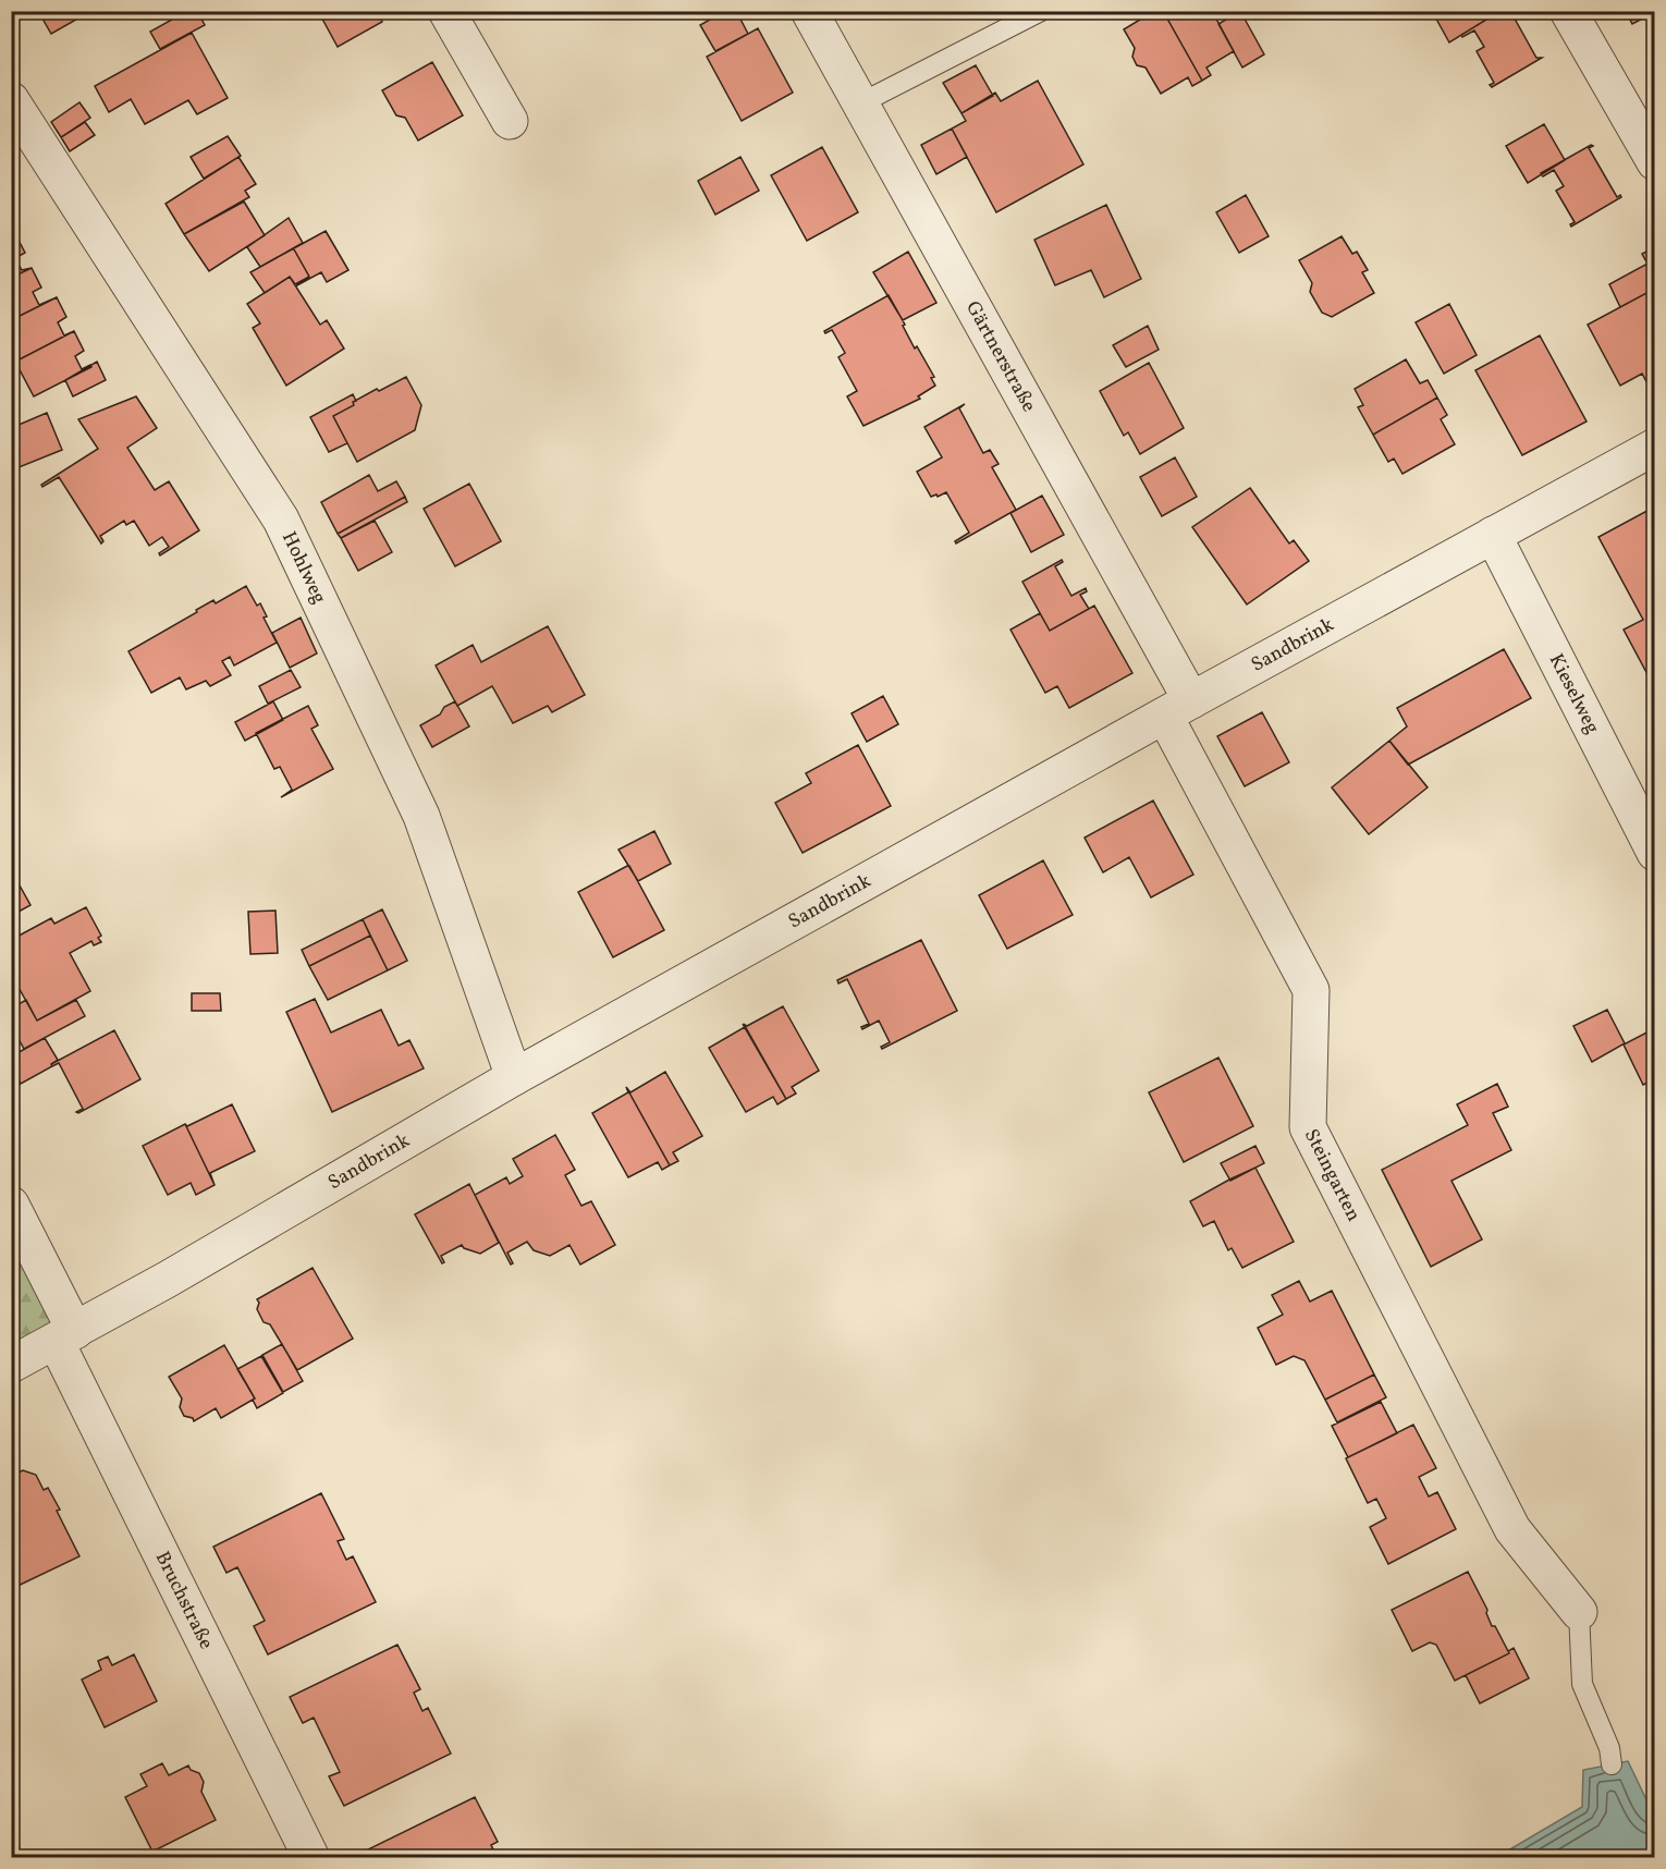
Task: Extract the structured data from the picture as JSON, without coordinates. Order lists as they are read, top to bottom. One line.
{"streets":{"street":["Gärtnerstraße","Hohlweg","Sandbrink","Kieselweg","Steingarten","Bruchstraße"]},"crossings":[["Gärtnerstraße","Sandbrink"],["Gärtnerstraße","Steingarten"],["Hohlweg","Sandbrink"],["Sandbrink","Kieselweg"],["Sandbrink","Steingarten"],["Sandbrink","Bruchstraße"]]}
